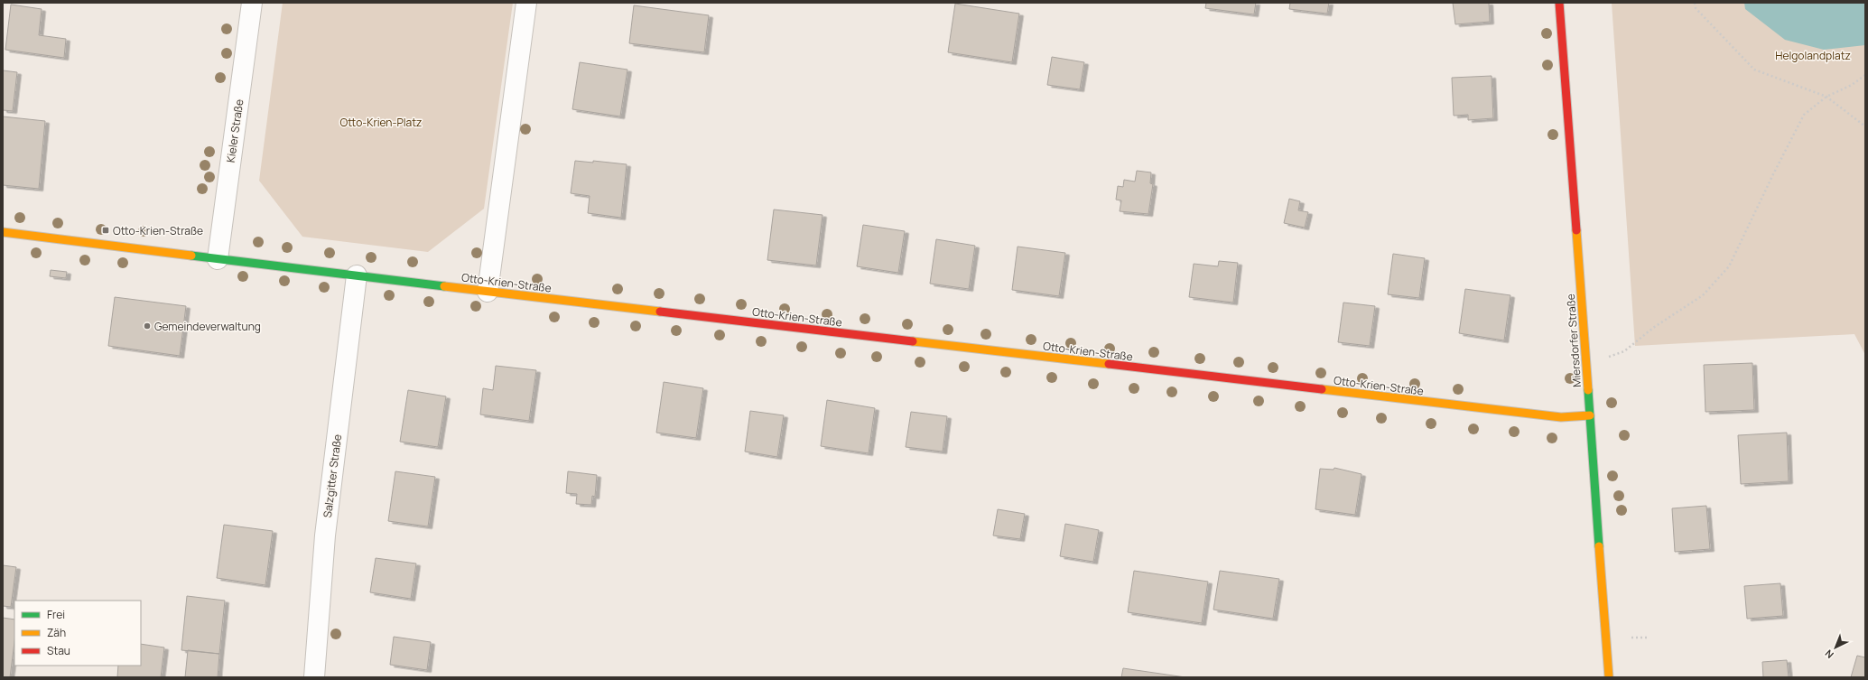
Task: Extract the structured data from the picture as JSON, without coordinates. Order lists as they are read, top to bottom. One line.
{"streets":{"street":["Kieler Straße","Otto-Krien-Straße","Miersdorfer Straße","Salzgitter Straße"]},"crossings":[["Kieler Straße","Otto-Krien-Straße"],["Otto-Krien-Straße","Miersdorfer Straße"],["Otto-Krien-Straße","Salzgitter Straße"]],"parks":["Helgolandplatz","Otto-Krien-Platz"],"places":{"transit":["Otto-Krien-Straße"],"other":["Gemeindeverwaltung"]},"legend":["Frei","Zäh","Stau"],"north":"bottom left"}
